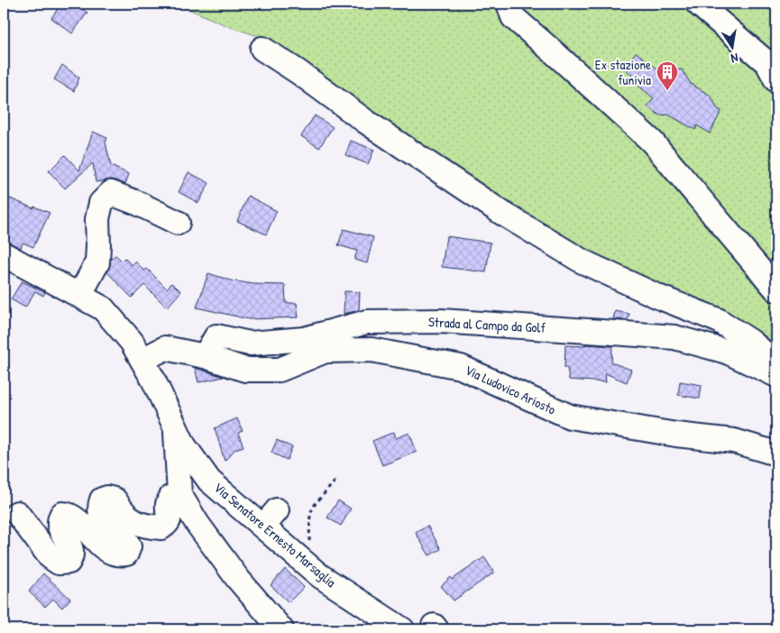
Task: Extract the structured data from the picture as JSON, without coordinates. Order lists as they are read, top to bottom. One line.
{"streets":{"street":["Strada al Campo da Golf","Via Ludovico Ariosto","Via Senatore Ernesto Marsaglia"]},"crossings":[["Strada al Campo da Golf","Via Ludovico Ariosto"],["Via Ludovico Ariosto","Via Senatore Ernesto Marsaglia"]],"places":{"building":["Ex stazione funivia"]},"north":"bottom"}
